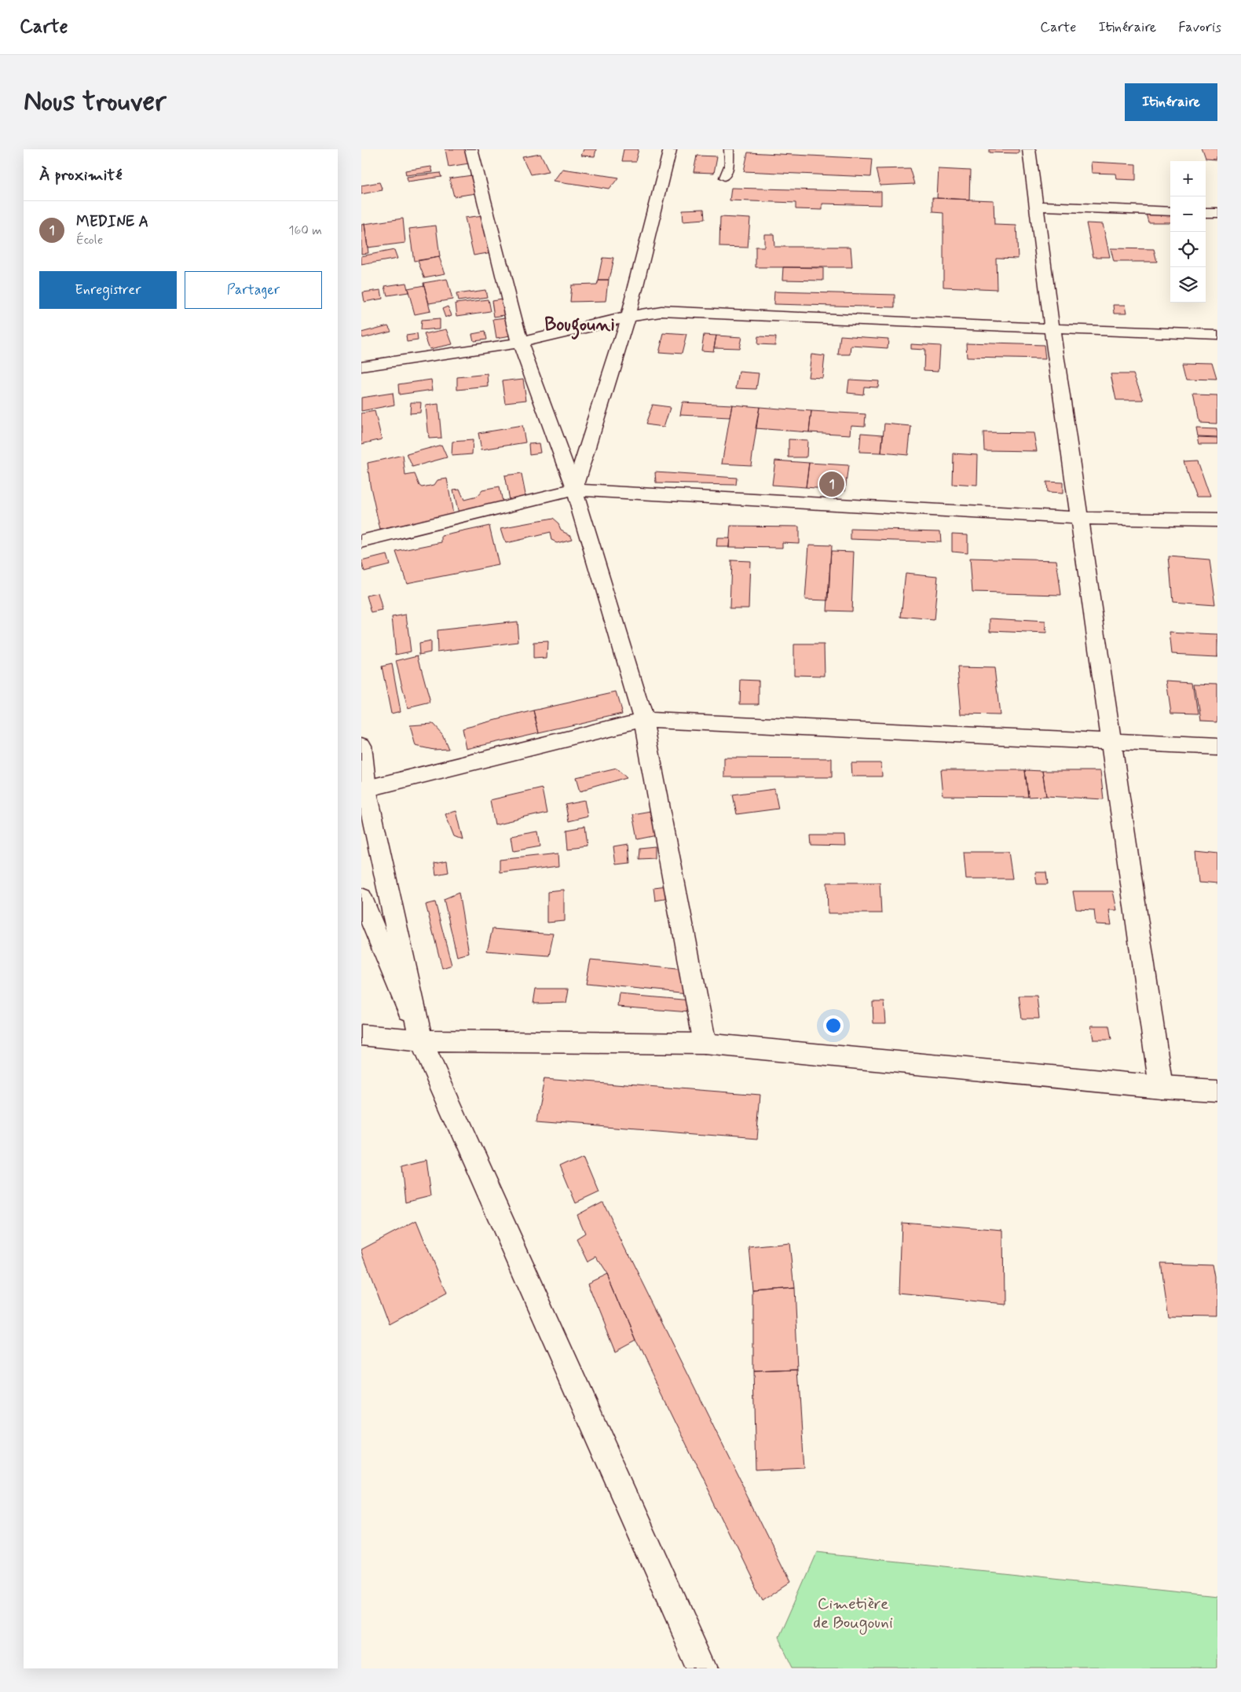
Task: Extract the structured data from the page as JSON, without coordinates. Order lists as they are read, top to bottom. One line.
{"districts":["Bougouni"],"parks":["Cimetière de Bougouni"],"page":{"header":"Carte","nav":["Carte","Itinéraire","Favoris"],"buttons":["Itinéraire",["Enregistrer","Partager"]],"title":"Nous trouver","heading":"À proximité","map_buttons":["+","−"],"list":[{"mark":"1","name":"MEDINE A","note":"École","value":"160 m"}],"pins":"1"}}
